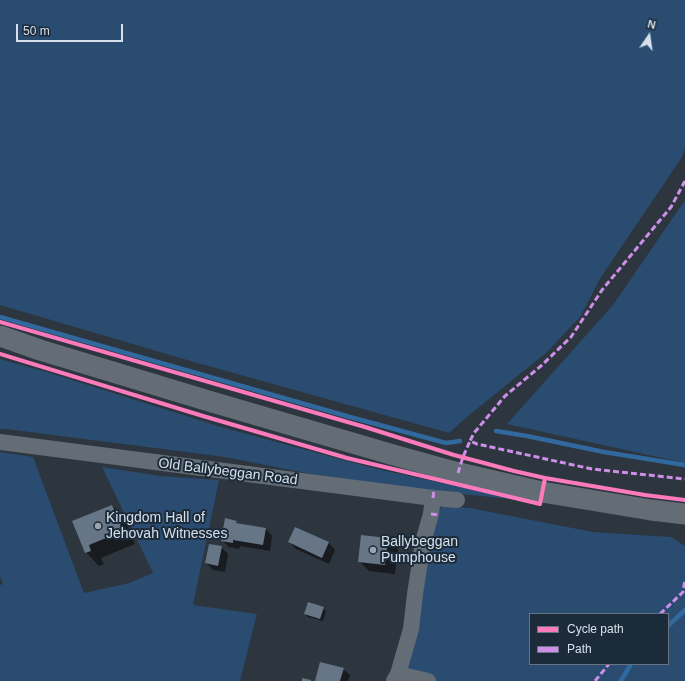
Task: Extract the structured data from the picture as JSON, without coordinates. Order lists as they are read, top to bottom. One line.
{"streets":{"street":["Old Ballybeggan Road"]},"places":["Kingdom Hall of Jehovah Witnesses","Ballybeggan Pumphouse"],"legend":["Cycle path","Path"],"scale_bar":"50 m","north":"top"}
